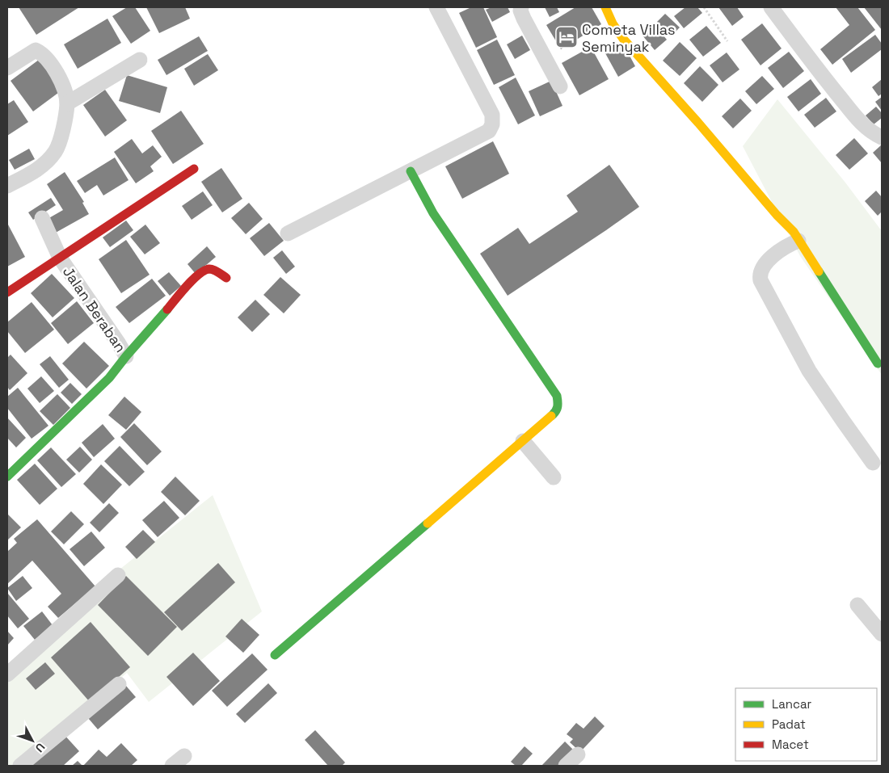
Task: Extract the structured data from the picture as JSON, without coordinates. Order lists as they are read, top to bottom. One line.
{"streets":{"street":["Jalan Beraban"]},"places":{"hotel":["Cometa Villas Seminyak"]},"legend":["Lancar","Padat","Macet"],"north":"bottom right"}
